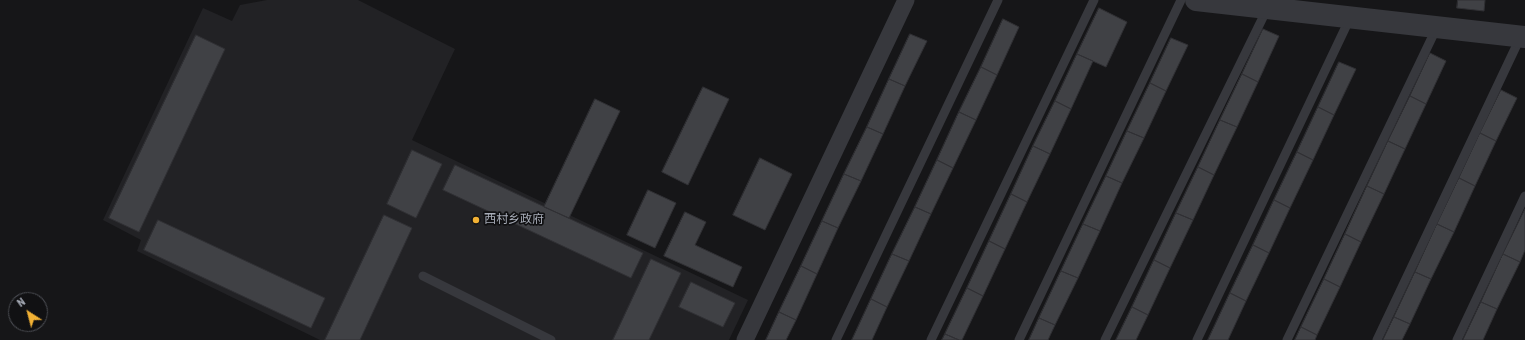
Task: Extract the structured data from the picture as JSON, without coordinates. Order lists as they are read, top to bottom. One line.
{"places":["西村乡政府"],"north":"top left"}
